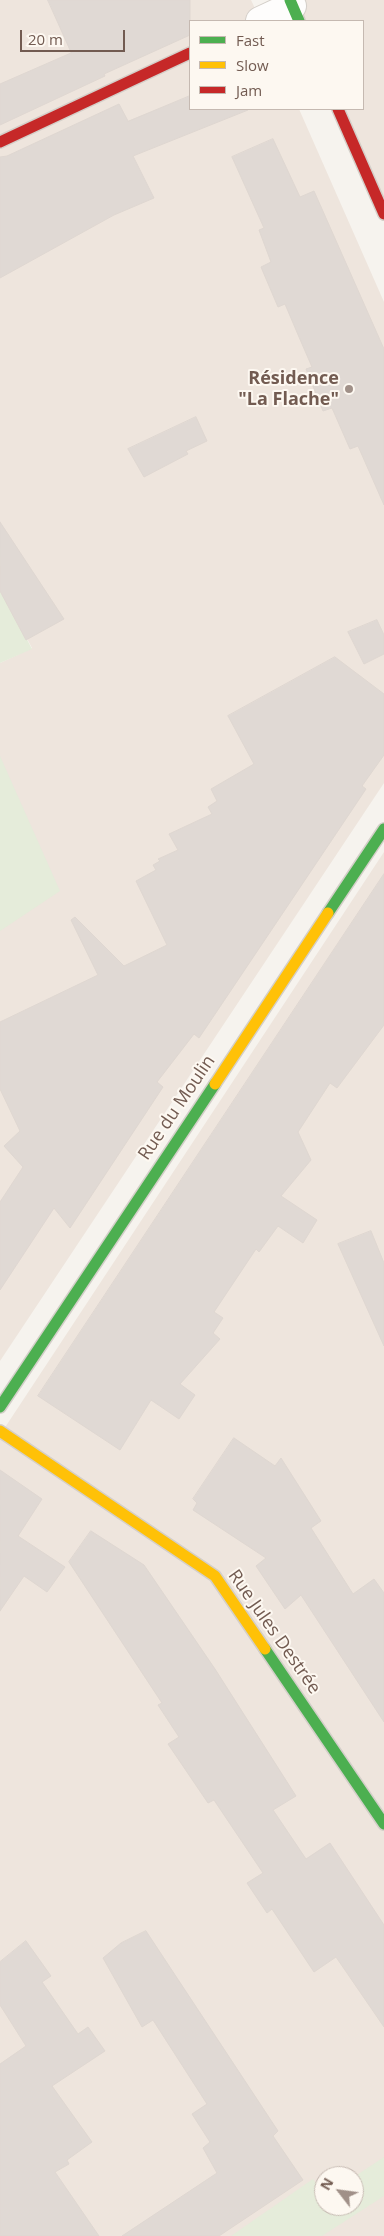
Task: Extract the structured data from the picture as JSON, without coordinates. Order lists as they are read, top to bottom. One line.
{"streets":{"street":["Rue du Moulin","Rue Jules Destrée"]},"places":["Résidence \"La Flache\""],"legend":["Fast","Slow","Jam"],"scale_bar":"20 m","north":"top left"}
